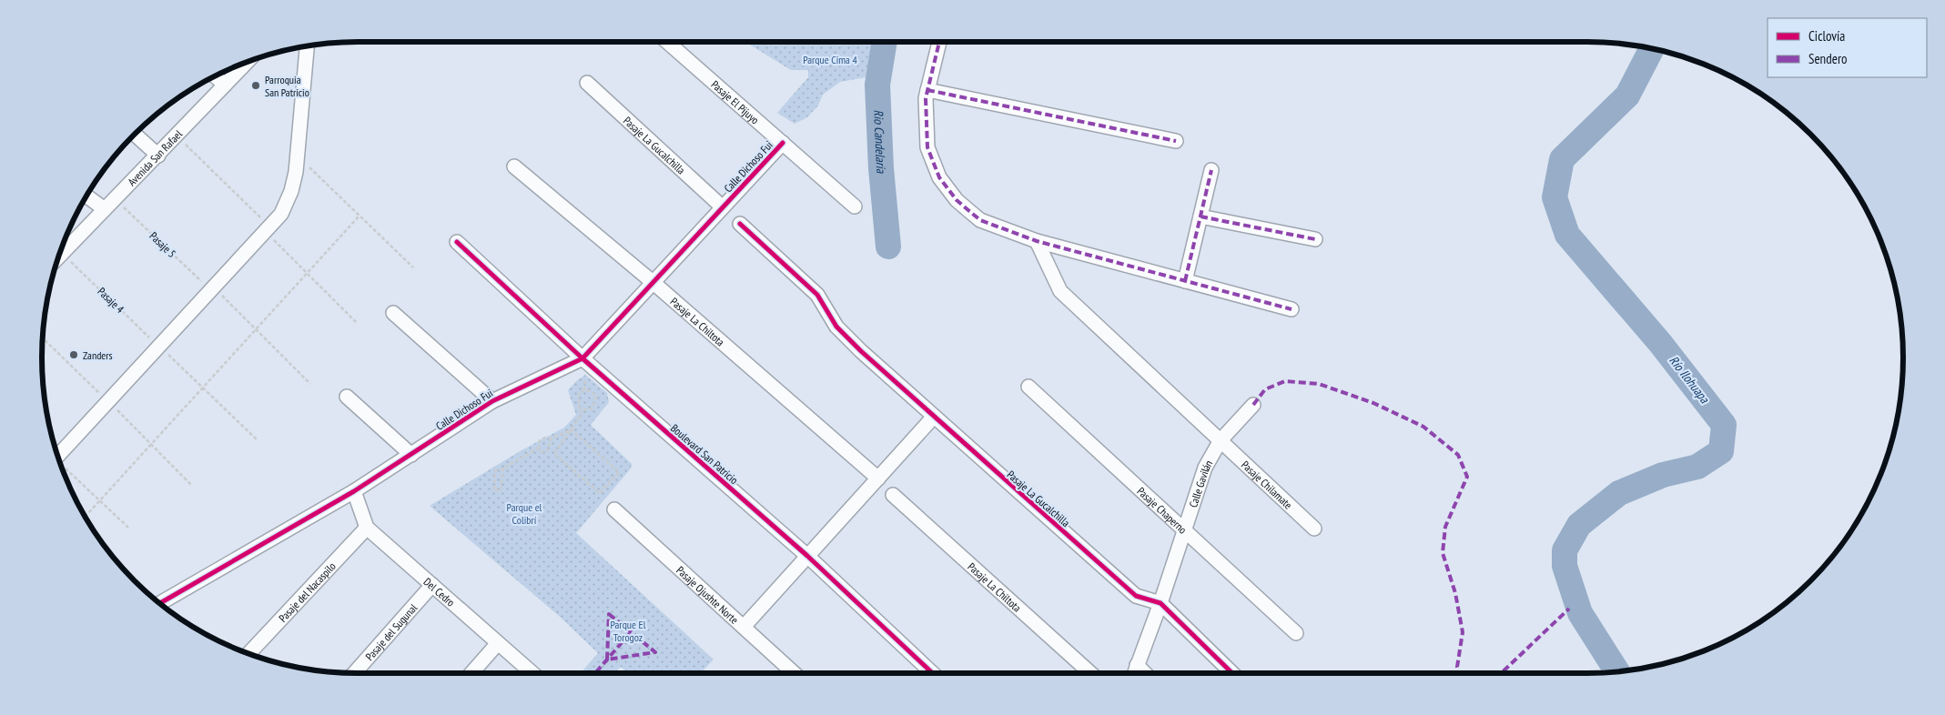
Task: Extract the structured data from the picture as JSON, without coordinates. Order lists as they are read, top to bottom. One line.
{"streets":{"street":["Pasaje El Pijuyo","Pasaje La Gucalchilla","Avenida San Rafael","Calle Dichoso Fui","Pasaje La Chiltota","Boulevard San Patricio","Calle Gavilán","Pasaje Chilamate","Pasaje Chaperno","Del Cedro","Pasaje del Nacaspilo","Pasaje Ojushte Norte","Pasaje del Sugunal"],"path":["Pasaje 5","Pasaje 4"]},"crossings":[["Pasaje El Pijuyo","Calle Dichoso Fui"],["Pasaje La Gucalchilla","Calle Dichoso Fui"],["Pasaje La Gucalchilla","Calle Gavilán"],["Avenida San Rafael","Pasaje 5"],["Calle Dichoso Fui","Pasaje La Chiltota"],["Calle Dichoso Fui","Boulevard San Patricio"],["Calle Gavilán","Pasaje Chilamate"],["Calle Gavilán","Pasaje Chaperno"],["Del Cedro","Pasaje del Nacaspilo"],["Del Cedro","Pasaje del Sugunal"]],"water":["Rio Candelaria","Río Ilohuapa"],"parks":["Parque Cima 4","Parque el Colibrí","Parque El Torogoz"],"places":["Parroquia San Patricio","Zanders"],"legend":["Ciclovía","Sendero"]}
